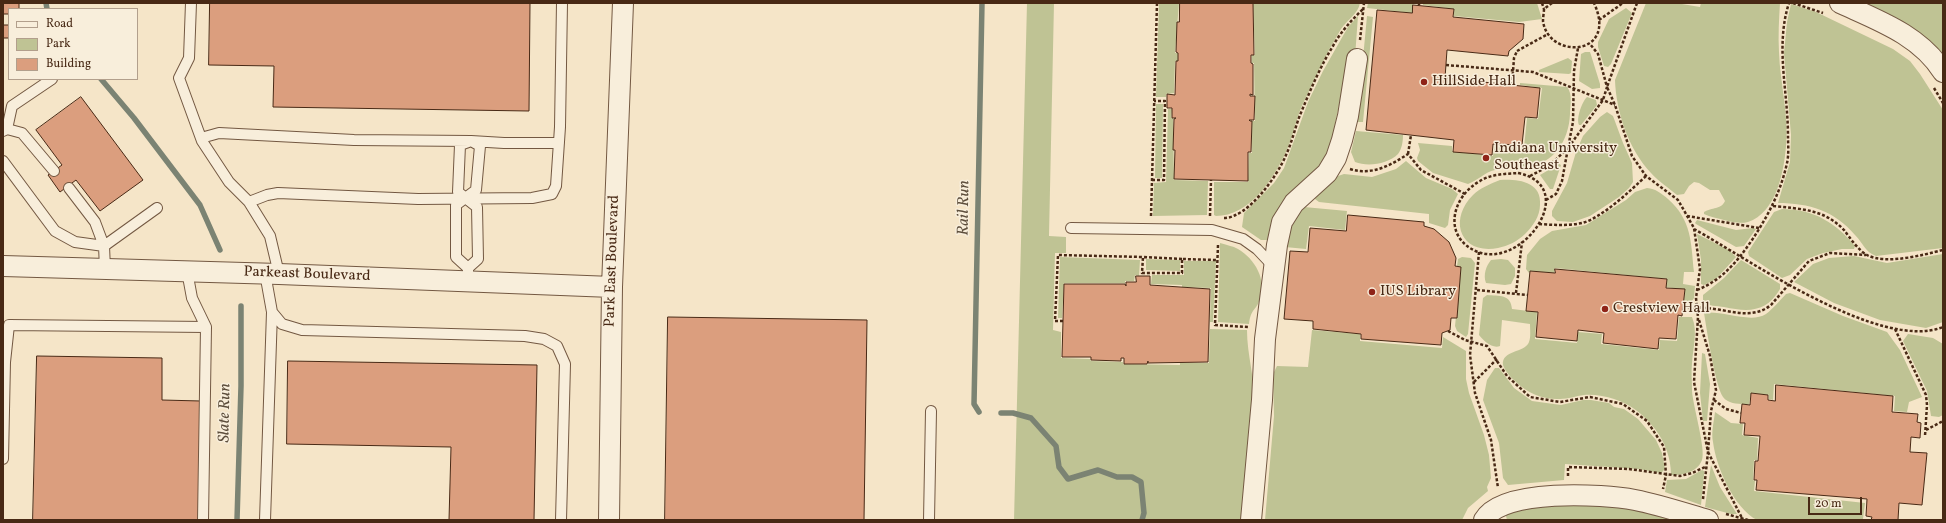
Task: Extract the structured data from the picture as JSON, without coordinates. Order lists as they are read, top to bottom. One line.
{"streets":{"street":["Park East Boulevard","Parkeast Boulevard"]},"crossings":[["Park East Boulevard","Parkeast Boulevard"]],"water":["Rail Run","Slate Run"],"places":["HillSide Hall","Indiana University Southeast","IUS Library","Crestview Hall"],"legend":["Road","Park","Building"],"scale_bar":"20 m"}
